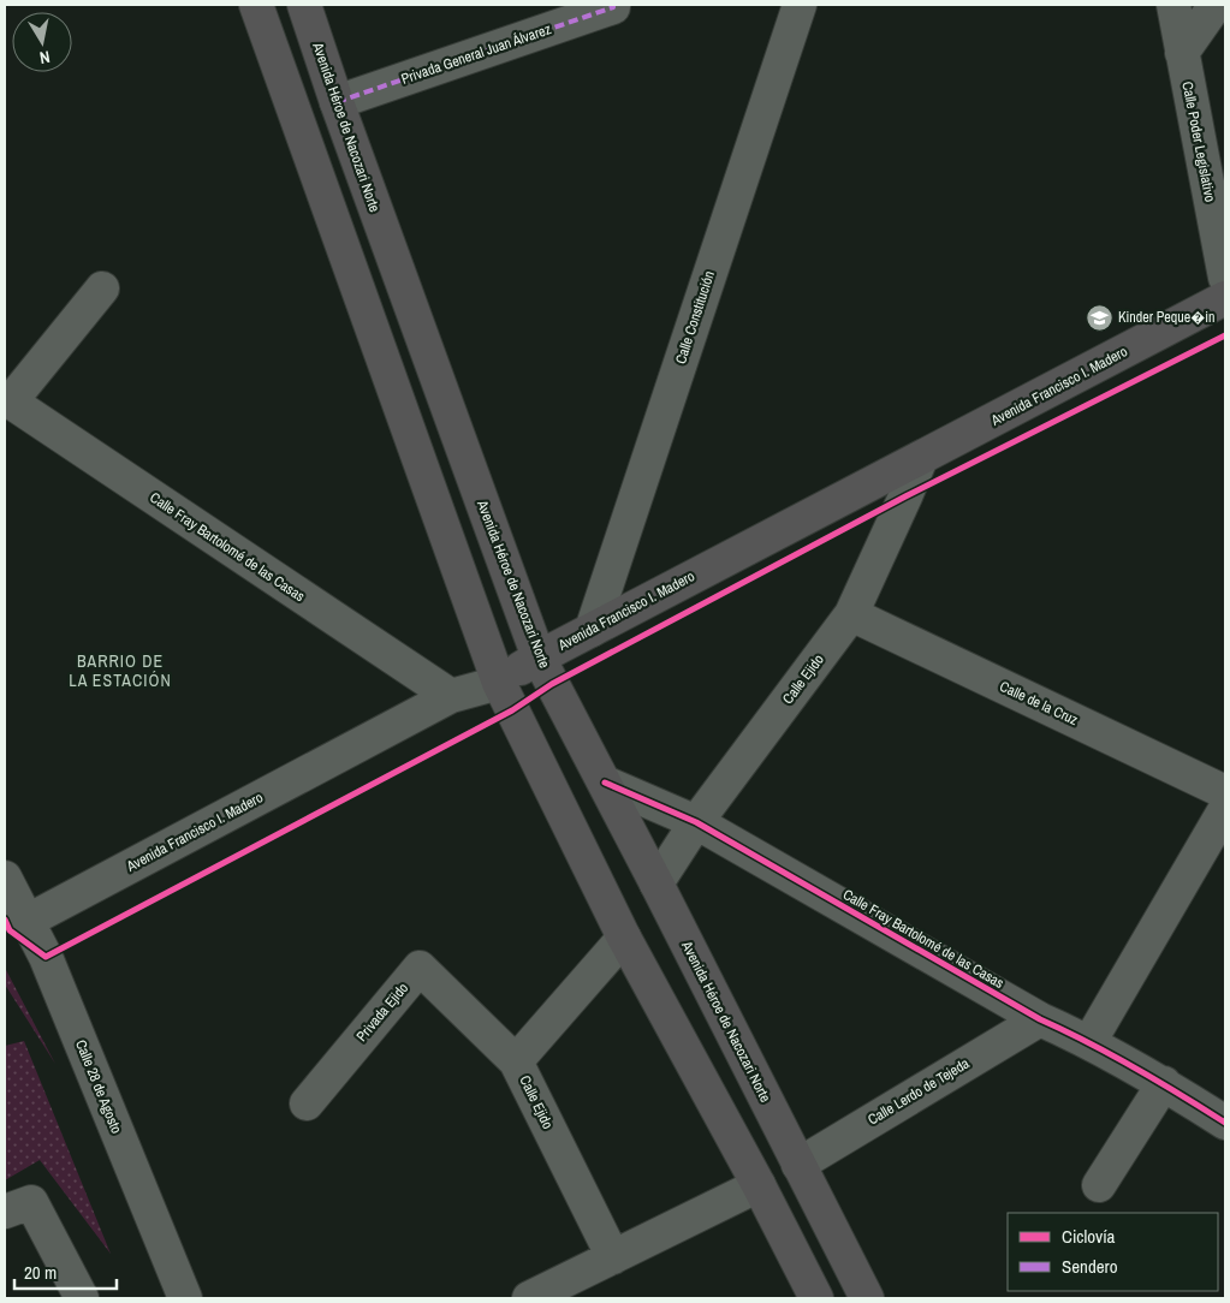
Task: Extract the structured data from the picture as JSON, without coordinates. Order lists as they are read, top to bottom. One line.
{"streets":{"main road":["Avenida Héroe de Nacozari Norte","Avenida Francisco I. Madero"],"street":["Privada General Juan Álvarez","Calle Poder Legislativo","Calle Constitución","Calle Fray Bartolomé de las Casas","Calle Ejido","Calle de la Cruz","Privada Ejido","Calle 28 de Agosto","Calle Lerdo de Tejeda"]},"crossings":[["Privada General Juan Álvarez","Avenida Héroe de Nacozari Norte"],["Avenida Héroe de Nacozari Norte","Avenida Francisco I. Madero"],["Avenida Héroe de Nacozari Norte","Calle Fray Bartolomé de las Casas"],["Avenida Héroe de Nacozari Norte","Calle Ejido"],["Avenida Héroe de Nacozari Norte","Calle Lerdo de Tejeda"],["Calle Constitución","Avenida Francisco I. Madero"],["Avenida Francisco I. Madero","Calle Fray Bartolomé de las Casas"],["Avenida Francisco I. Madero","Calle Ejido"],["Avenida Francisco I. Madero","Calle 28 de Agosto"],["Calle Fray Bartolomé de las Casas","Calle Ejido"],["Calle Fray Bartolomé de las Casas","Calle Lerdo de Tejeda"],["Calle Ejido","Calle de la Cruz"],["Calle Ejido","Privada Ejido"]],"districts":["BARRIO DE LA ESTACIÓN"],"places":{"school or university":["Kinder Peque�in"]},"legend":["Ciclovía","Sendero"],"scale_bar":"20 m","north":"bottom"}
